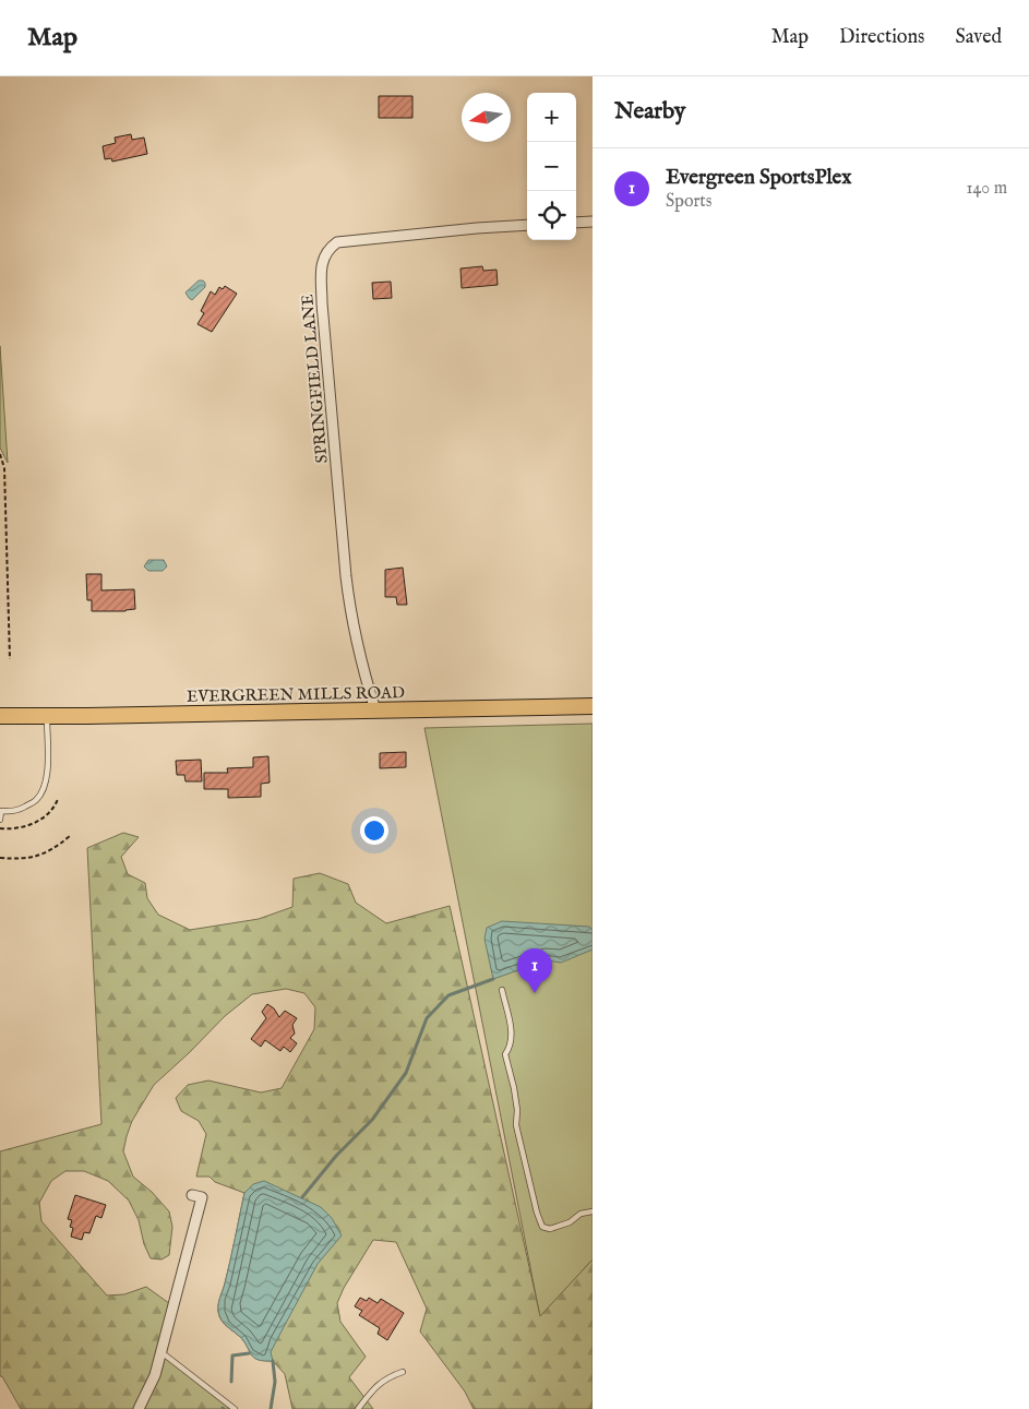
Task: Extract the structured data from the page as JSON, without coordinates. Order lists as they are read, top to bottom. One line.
{"streets":{"main road":["EVERGREEN MILLS ROAD"],"street":["SPRINGFIELD LANE"]},"crossings":[["SPRINGFIELD LANE","EVERGREEN MILLS ROAD"]],"north":"left","page":{"header":"Map","nav":["Map","Directions","Saved"],"heading":"Nearby","map_buttons":["+","−"],"list":[{"mark":"1","name":"Evergreen SportsPlex","note":"Sports","value":"140 m"}],"pins":"1"}}
